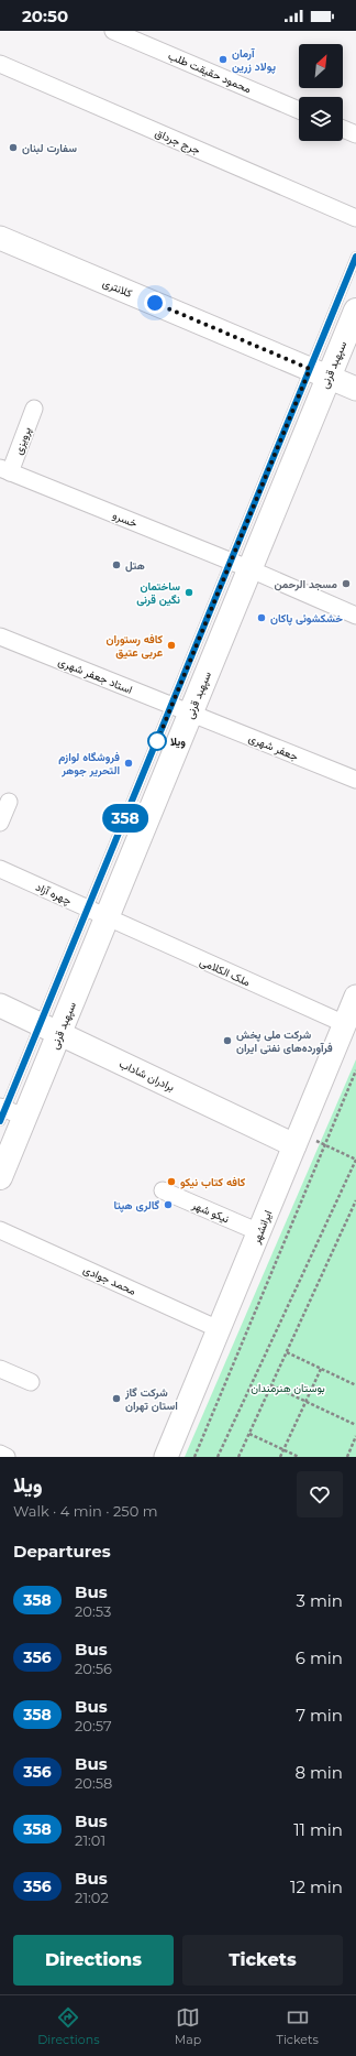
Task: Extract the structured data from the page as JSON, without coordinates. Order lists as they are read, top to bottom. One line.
{"streets":{"main road":["سپهبد قرنی"],"street":["محمود حقیقت طلب","جرج جرداق","کلانتری","پرویزی","خسرو","استاد جعفر شهری","جعفر شهری","چهره آزاد","ملک الکلامی","برادران شاداب","نیکو شهر","ایرانشهر","محمد جوادی"]},"crossings":[["کلانتری","سپهبد قرنی"],["سپهبد قرنی","خسرو"],["سپهبد قرنی","استاد جعفر شهری"],["سپهبد قرنی","جعفر شهری"],["سپهبد قرنی","چهره آزاد"],["سپهبد قرنی","ملک الکلامی"],["سپهبد قرنی","برادران شاداب"],["پرویزی","خسرو"],["استاد جعفر شهری","جعفر شهری"],["چهره آزاد","ملک الکلامی"],["ملک الکلامی","ایرانشهر"],["برادران شاداب","ایرانشهر"],["نیکو شهر","ایرانشهر"],["ایرانشهر","محمد جوادی"]],"parks":["بوستان هنرمندان"],"places":["آرمان پولاد زرین","سفارت لبنان","هتل","مسجد الرحمن","ساختمان نگین قرنی","خشکشوئی پاکان","کافه رستوران عربی عتیق","ویلا","فروشگاه لوازم التحریر جوهر","شرکت ملی پخش فرآورده‌های نفتی ایران","کافه کتاب نیکو","گالری هپتا","شرکت گاز استان تهران"],"lines":["bus line 358"],"north":"top right","page":{"status":"20:50","on_map":"358","heading":[["ویلا","Walk · 4 min · 250 m"],"Departures"],"list":[{"mark":"358","name":"Bus","note":"20:53","value":"3 min"},{"mark":"356","name":"Bus","note":"20:56","value":"6 min"},{"mark":"358","name":"Bus","note":"20:57","value":"7 min"},{"mark":"356","name":"Bus","note":"20:58","value":"8 min"},{"mark":"358","name":"Bus","note":"21:01","value":"11 min"},{"mark":"356","name":"Bus","note":"21:02","value":"12 min"}],"buttons":["Directions","Tickets"],"tabs":["Directions","Map","Tickets"]}}
